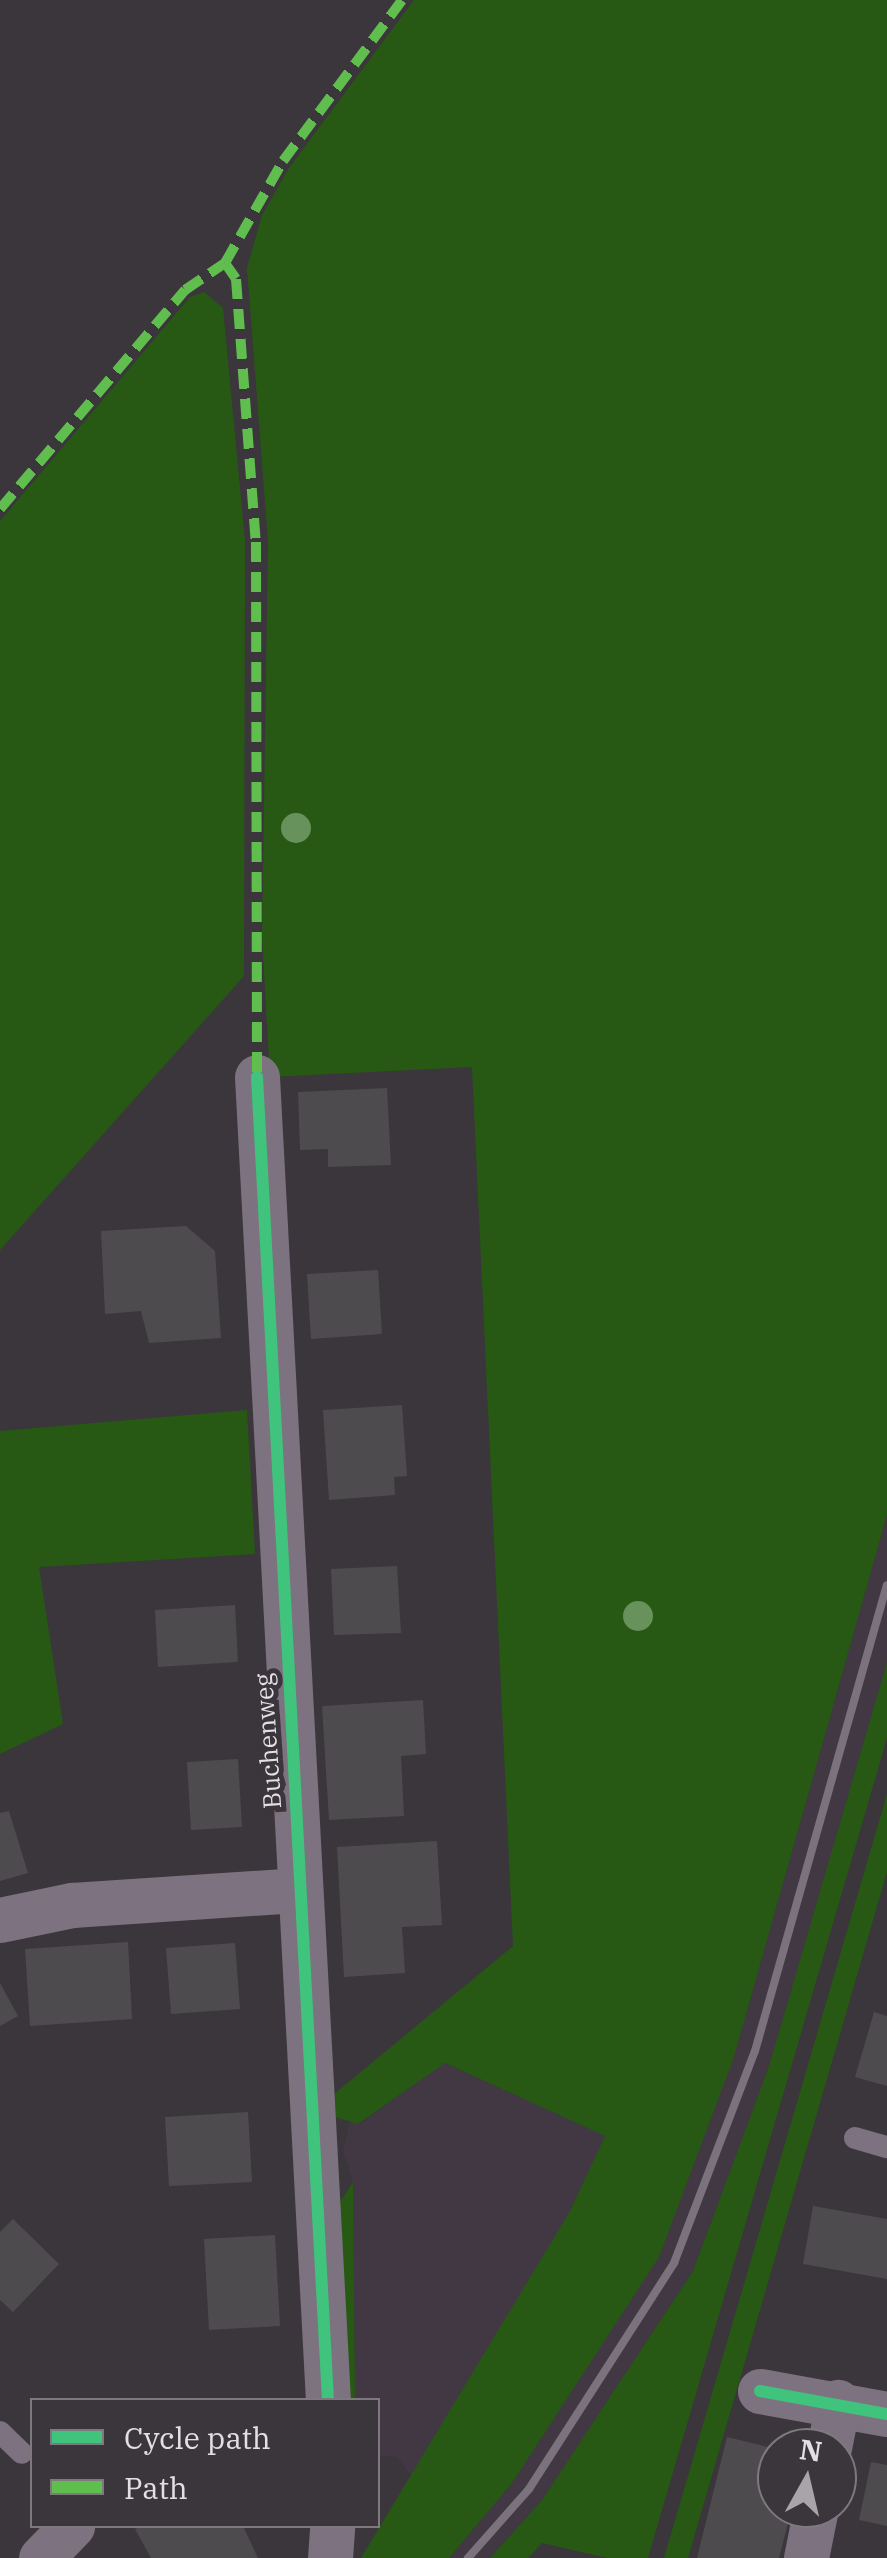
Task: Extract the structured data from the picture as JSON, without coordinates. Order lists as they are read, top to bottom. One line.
{"streets":{"street":["Buchenweg"]},"legend":["Cycle path","Path"],"north":"top"}
